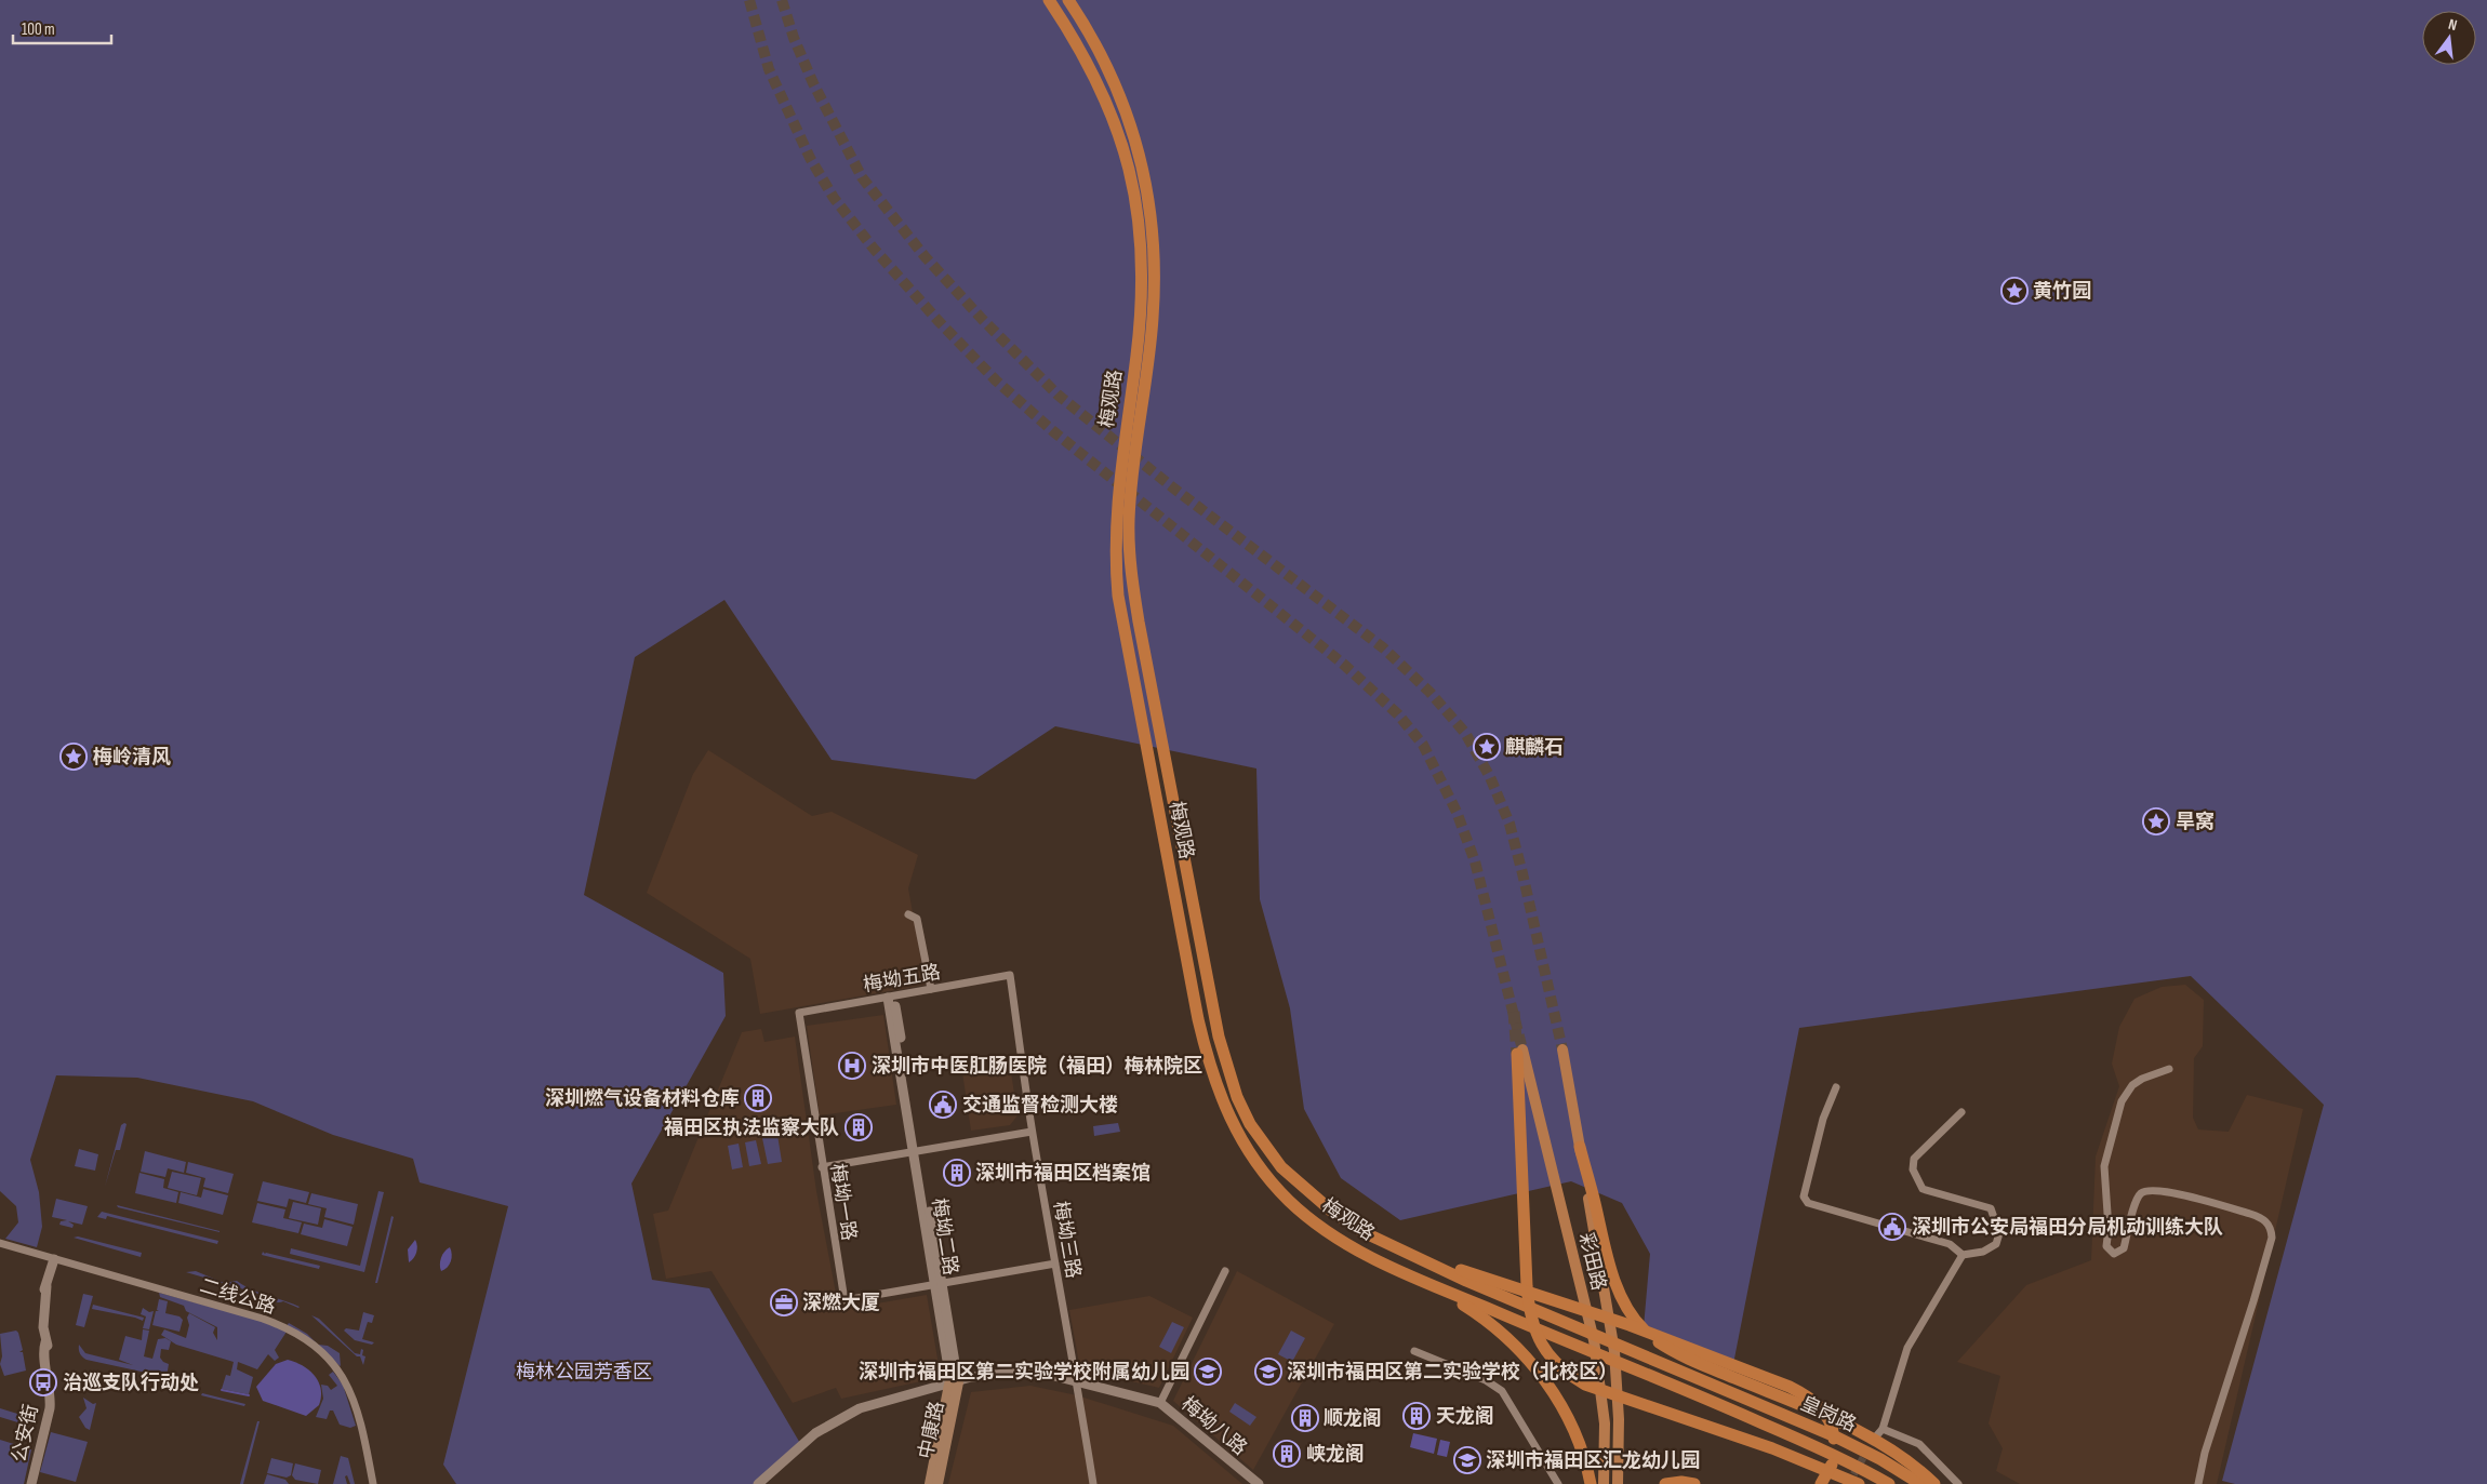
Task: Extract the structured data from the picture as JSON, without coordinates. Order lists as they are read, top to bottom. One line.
{"streets":{"highway":["梅观路","皇岗路"],"main road":["彩田路","中康路"],"street":["梅坳五路","梅坳一路","梅坳二路","梅坳三路","二线公路","梅坳八路","公安街"]},"crossings":[["梅观路","皇岗路"],["梅坳五路","梅坳一路"],["梅坳五路","梅坳二路"],["梅坳五路","梅坳三路"],["梅坳一路","梅坳二路"],["梅坳二路","梅坳八路"],["梅坳二路","中康路"],["梅坳三路","梅坳八路"],["二线公路","公安街"],["梅坳八路","中康路"]],"parks":["梅林公园芳香区"],"places":{"place":["黄竹园","麒麟石","梅岭清风","旱窝"],"hospital":["深圳市中医肛肠医院（福田）梅林院区"],"building":["深圳燃气设备材料仓库","福田区执法监察大队","深圳市福田区档案馆","天龙阁","顺龙阁","峡龙阁"],"public building":["交通监督检测大楼","深圳市公安局福田分局机动训练大队"],"office":["深燃大厦"],"school or university":["深圳市福田区第二实验学校附属幼儿园","深圳市福田区第二实验学校（北校区）","深圳市福田区汇龙幼儿园"],"bus stop":["治巡支队行动处"]},"scale_bar":"100 m","north":"top"}
